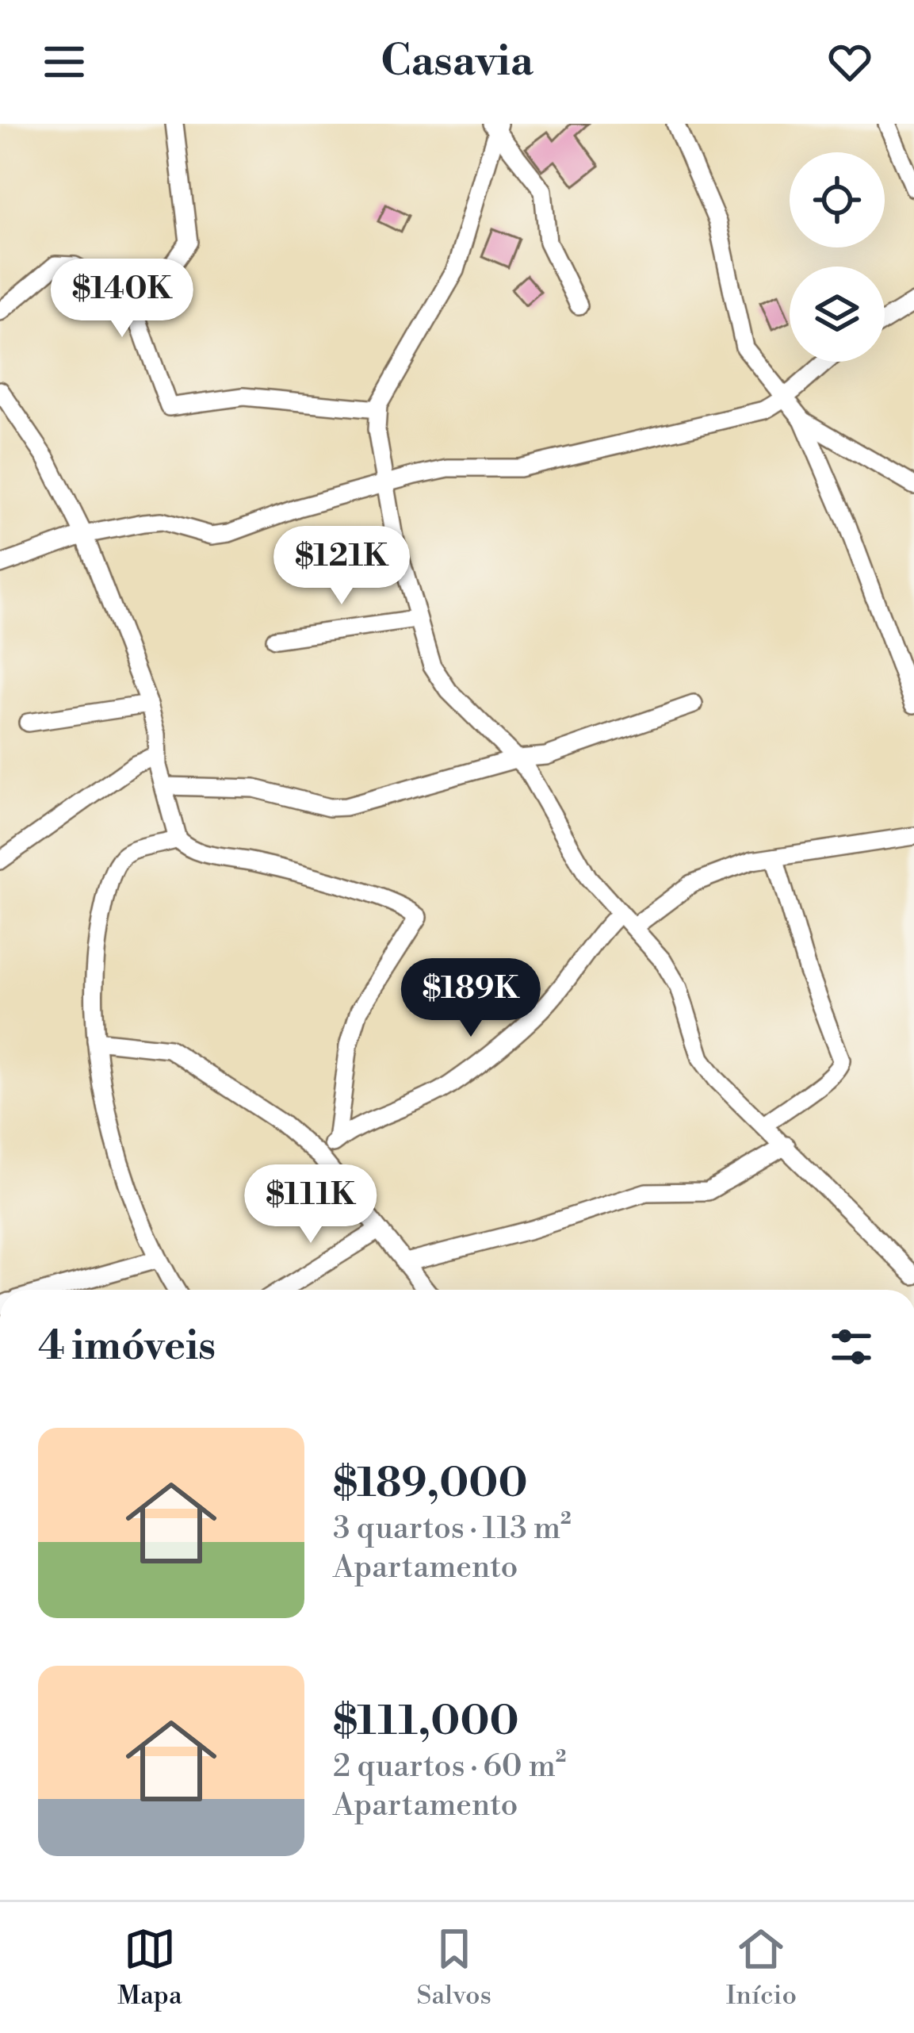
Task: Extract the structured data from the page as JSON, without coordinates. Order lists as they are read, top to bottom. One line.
{"page":{"header":"Casavia","price":["$140K","$121K","$189K","$111K"],"heading":"4 imóveis","list":[{"name":"$189,000","note":"3 quartos · 113 m² · Apartamento"},{"name":"$111,000","note":"2 quartos · 60 m² · Apartamento"}],"tabs":["Mapa","Salvos","Início"]}}
